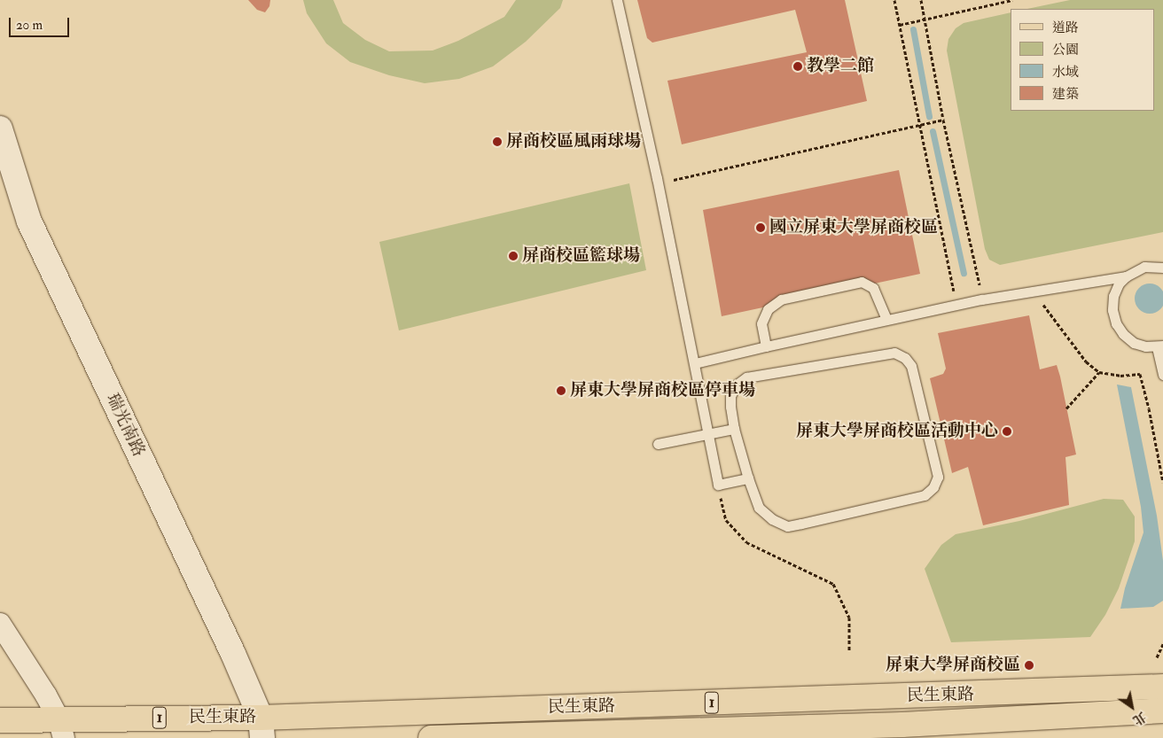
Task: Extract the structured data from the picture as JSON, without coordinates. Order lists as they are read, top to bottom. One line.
{"streets":{"main road":["民生東路","1"],"street":["瑞光南路"]},"crossings":[["瑞光南路","民生東路"]],"places":["教學二館","屏商校區風雨球場","國立屏東大學屏商校區","屏商校區籃球場","屏東大學屏商校區停車場","屏東大學屏商校區活動中心","屏東大學屏商校區"],"legend":["道路","公園","水域","建築"],"scale_bar":"20 m","north":"bottom right"}
